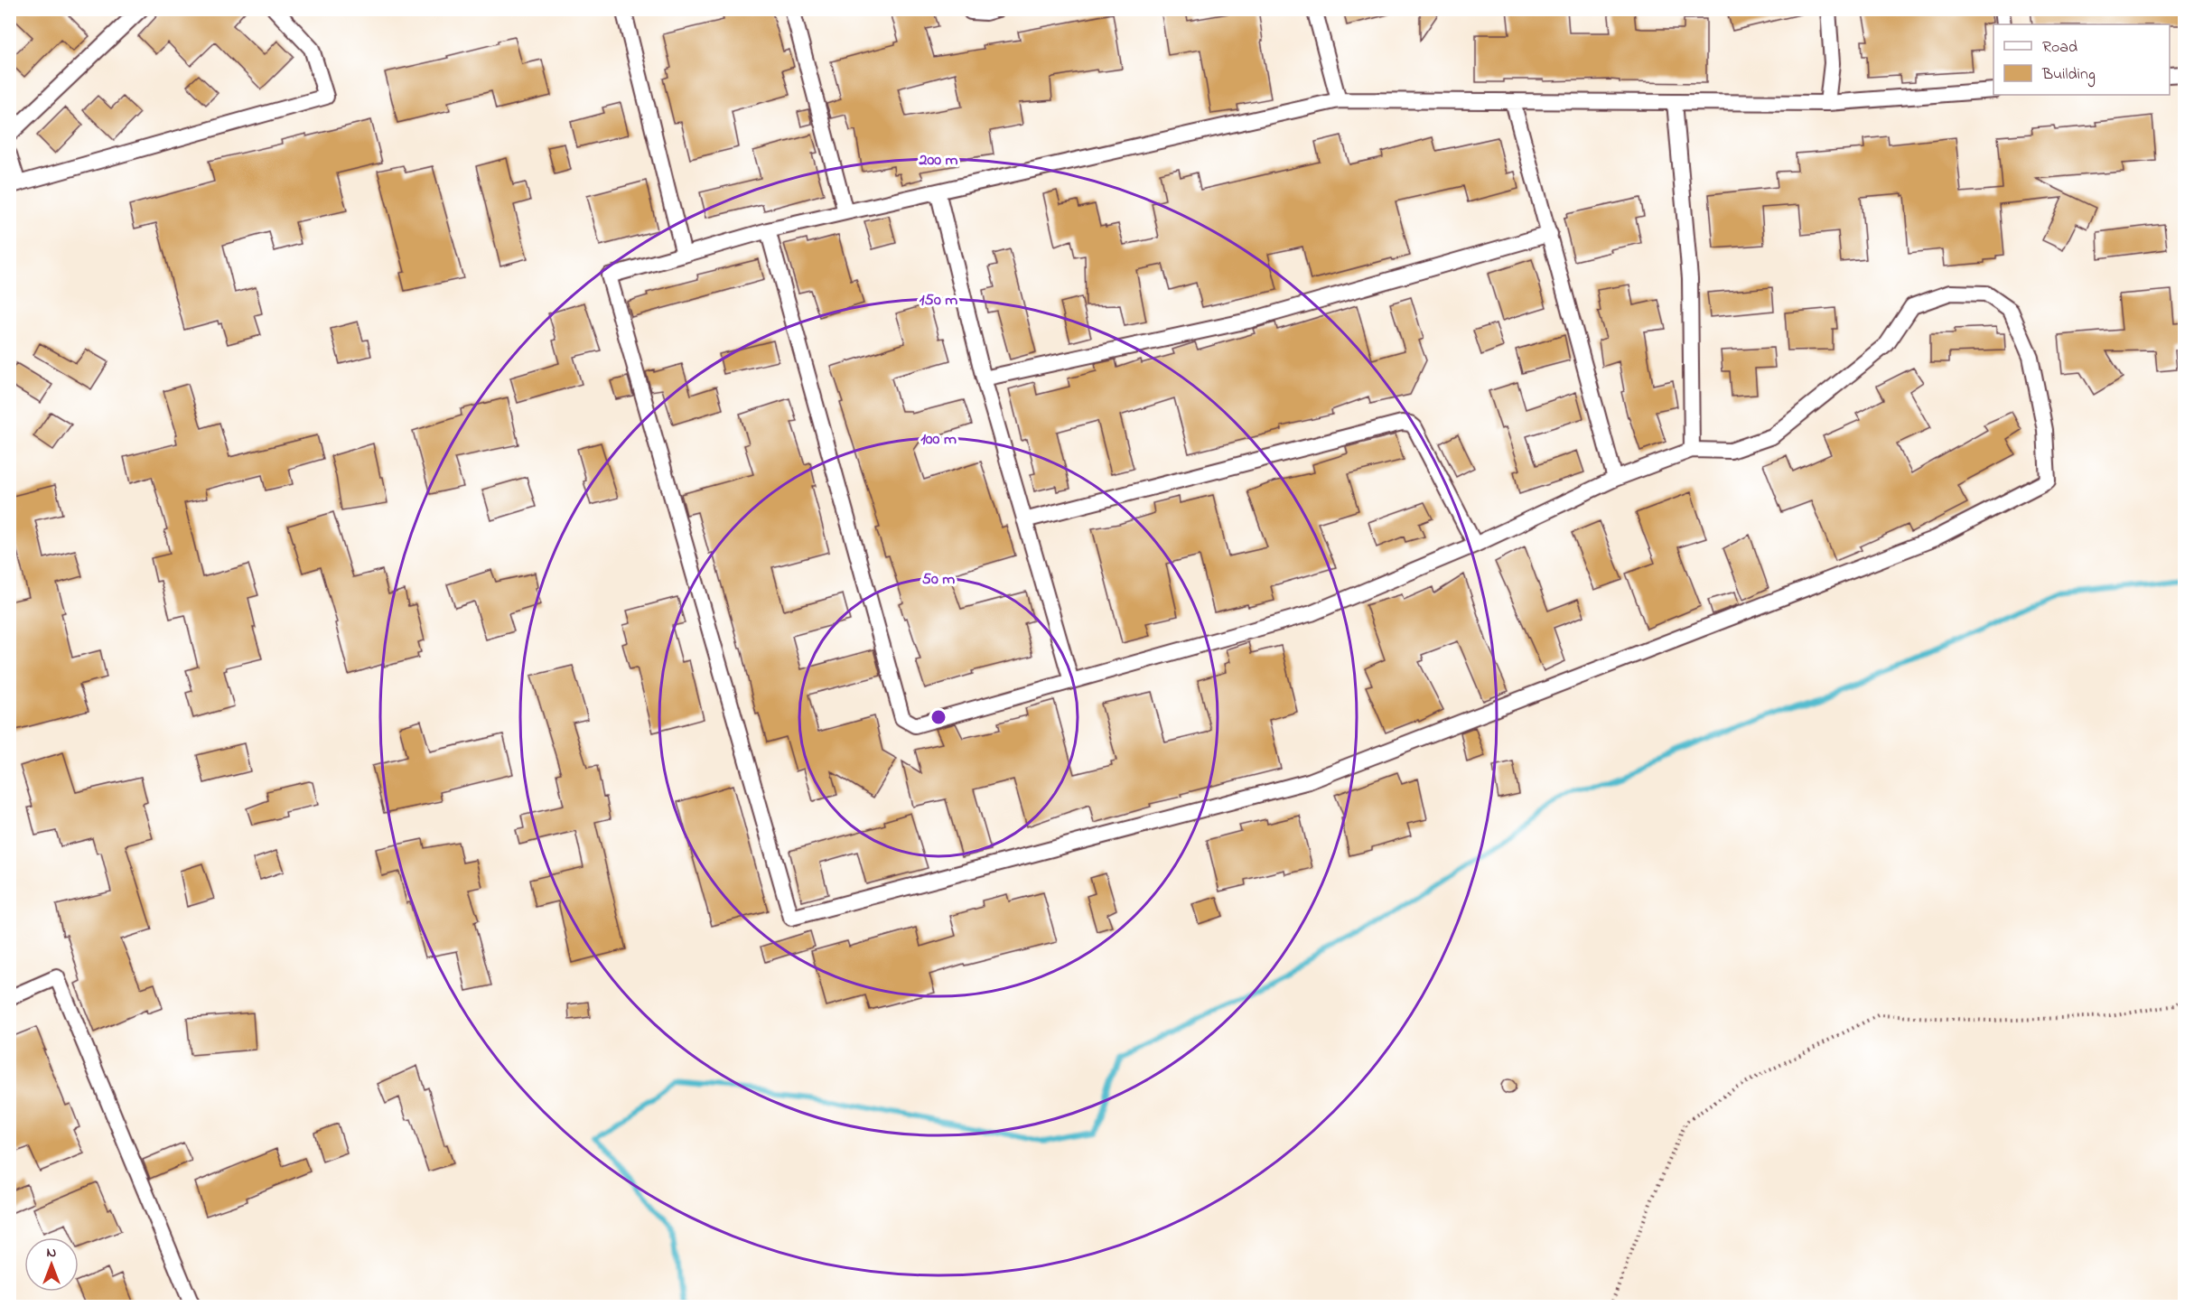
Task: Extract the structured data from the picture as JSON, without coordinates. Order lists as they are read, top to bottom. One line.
{"legend":["Road","Building"],"north":"top","rings":["200 m","150 m","100 m","50 m"]}
